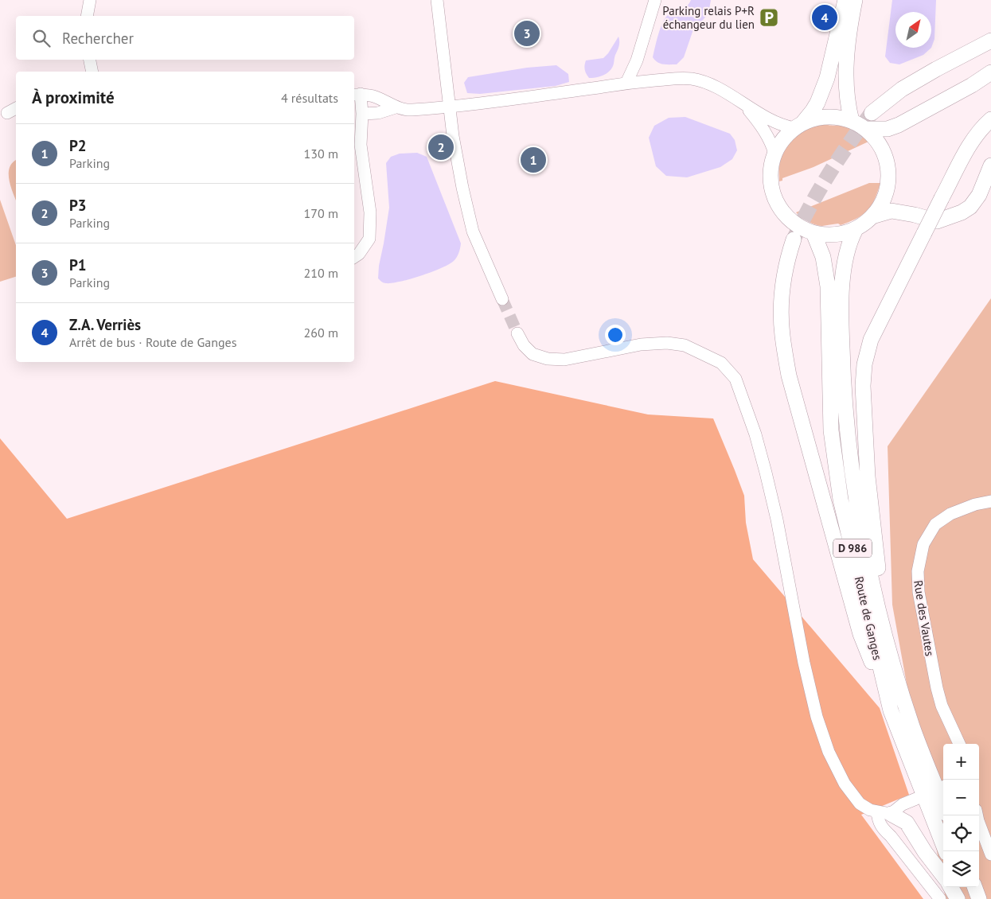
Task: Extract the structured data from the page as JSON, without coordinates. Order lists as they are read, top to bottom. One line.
{"streets":{"main road":["D 986","Route de Ganges"],"street":["Rue des Vautes"]},"places":{"parking":["Parking relais P+R échangeur du lien"]},"north":"top right","page":{"pins":["4","3","2","1"],"search":"Rechercher","heading":["À proximité","4 résultats"],"list":[{"mark":"1","name":"P2","note":"Parking","value":"130 m"},{"mark":"2","name":"P3","note":"Parking","value":"170 m"},{"mark":"3","name":"P1","note":"Parking","value":"210 m"},{"mark":"4","name":"Z.A. Verriès","note":"Arrêt de bus · Route de Ganges","value":"260 m"}],"map_buttons":["+","−"]}}
